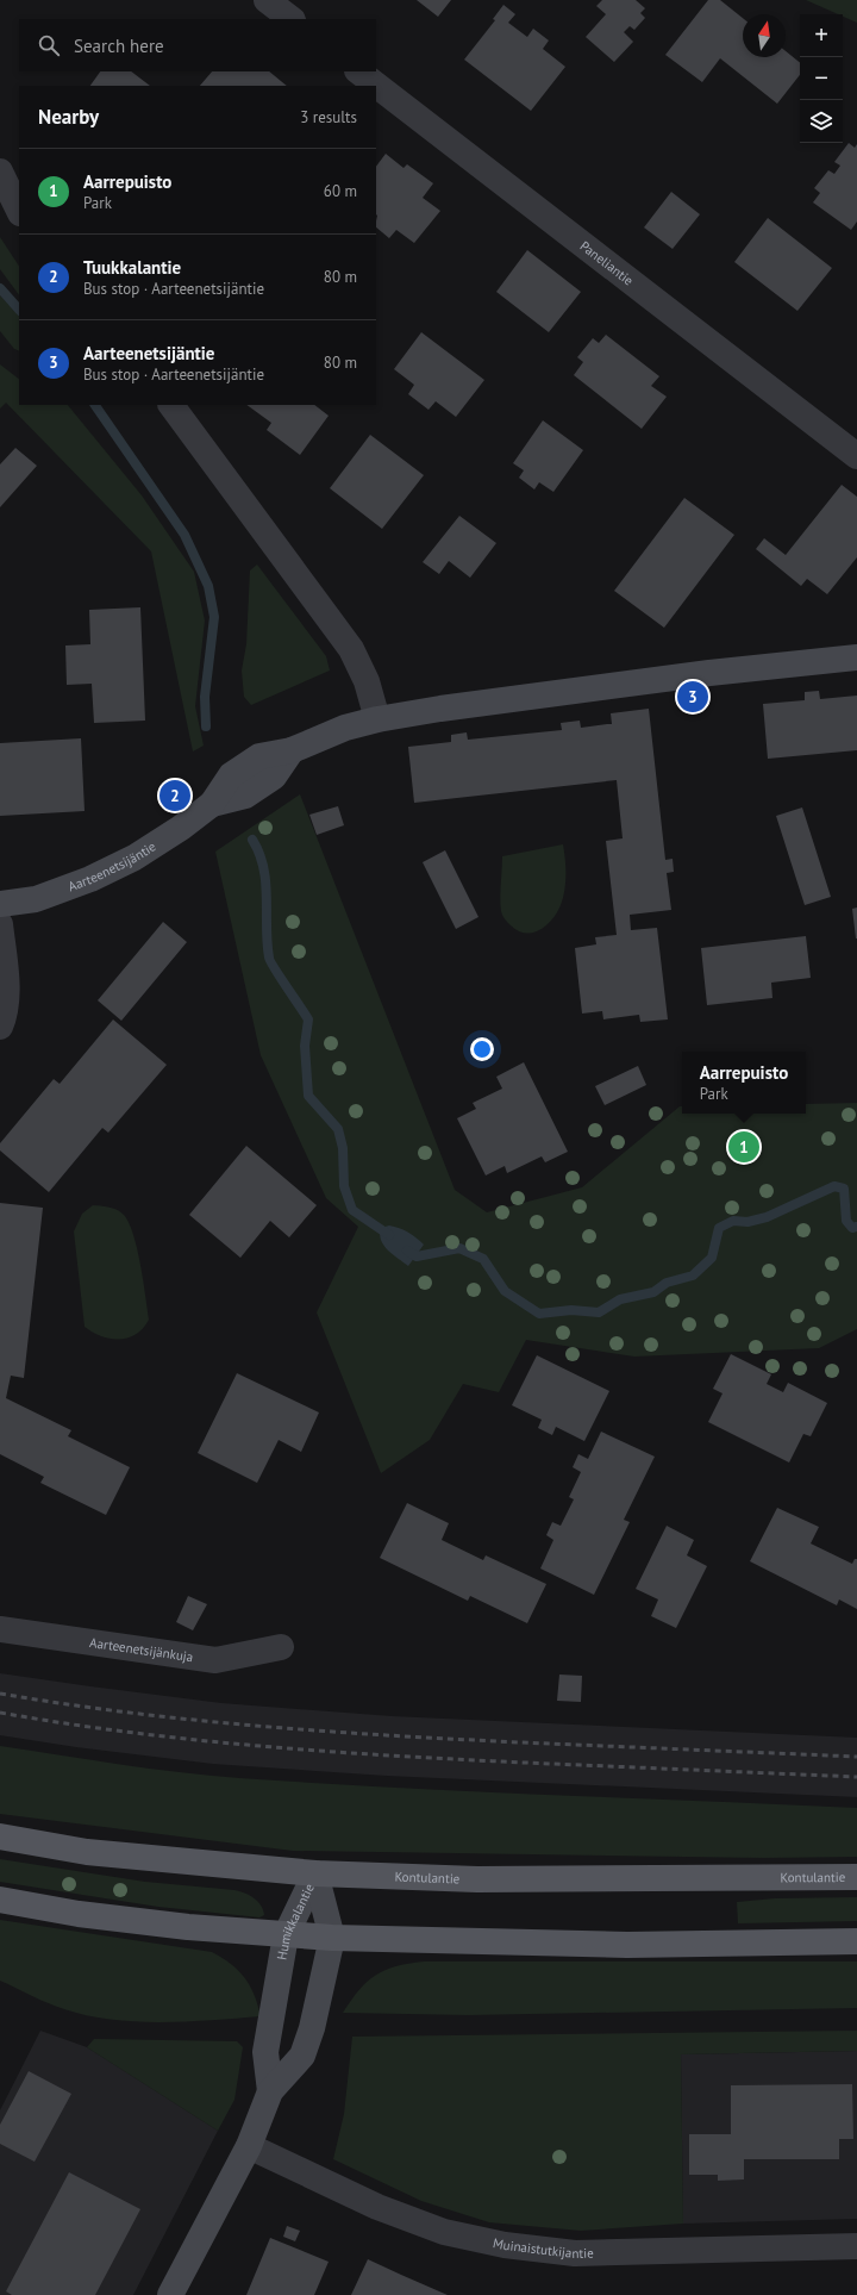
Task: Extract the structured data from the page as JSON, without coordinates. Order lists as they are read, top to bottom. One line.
{"streets":{"main road":["Kontulantie"],"street":["Paneliantie","Aarteenetsijäntie","Aarteenetsijänkuja","Humikkalantie","Muinaistutkijantie"]},"crossings":[["Kontulantie","Humikkalantie"],["Humikkalantie","Muinaistutkijantie"]],"north":"top","page":{"map_buttons":["+","−"],"search":"Search here","heading":["Nearby","3 results"],"list":[{"mark":"1","name":"Aarrepuisto","note":"Park","value":"60 m"},{"mark":"2","name":"Tuukkalantie","note":"Bus stop · Aarteenetsijäntie","value":"80 m"},{"mark":"3","name":"Aarteenetsijäntie","note":"Bus stop · Aarteenetsijäntie","value":"80 m"}],"pins":["3","2","1"],"popup":["Aarrepuisto","Park"]}}
